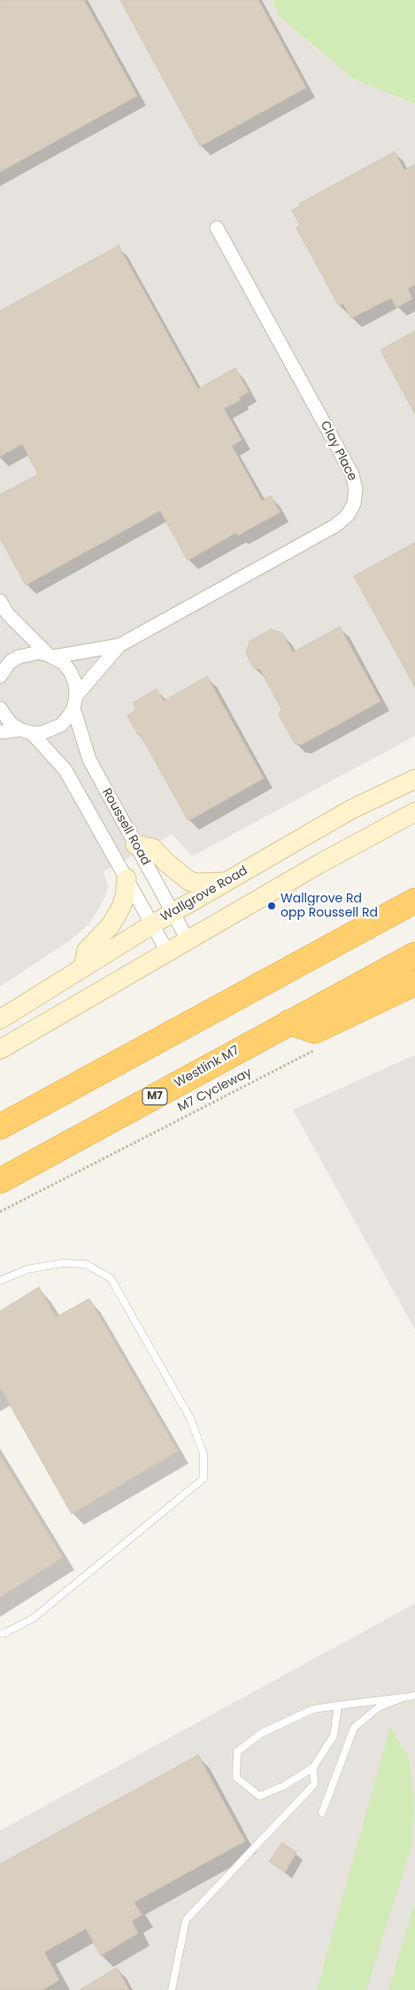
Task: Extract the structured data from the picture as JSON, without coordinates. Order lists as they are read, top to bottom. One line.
{"streets":{"highway":["Westlink M7","M7"],"main road":["Wallgrove Road"],"street":["Clay Place","Roussell Road"],"path":["M7 Cycleway"]},"crossings":[["Clay Place","Roussell Road"],["Roussell Road","Wallgrove Road"]],"places":["Wallgrove Rd opp Roussell Rd"]}
